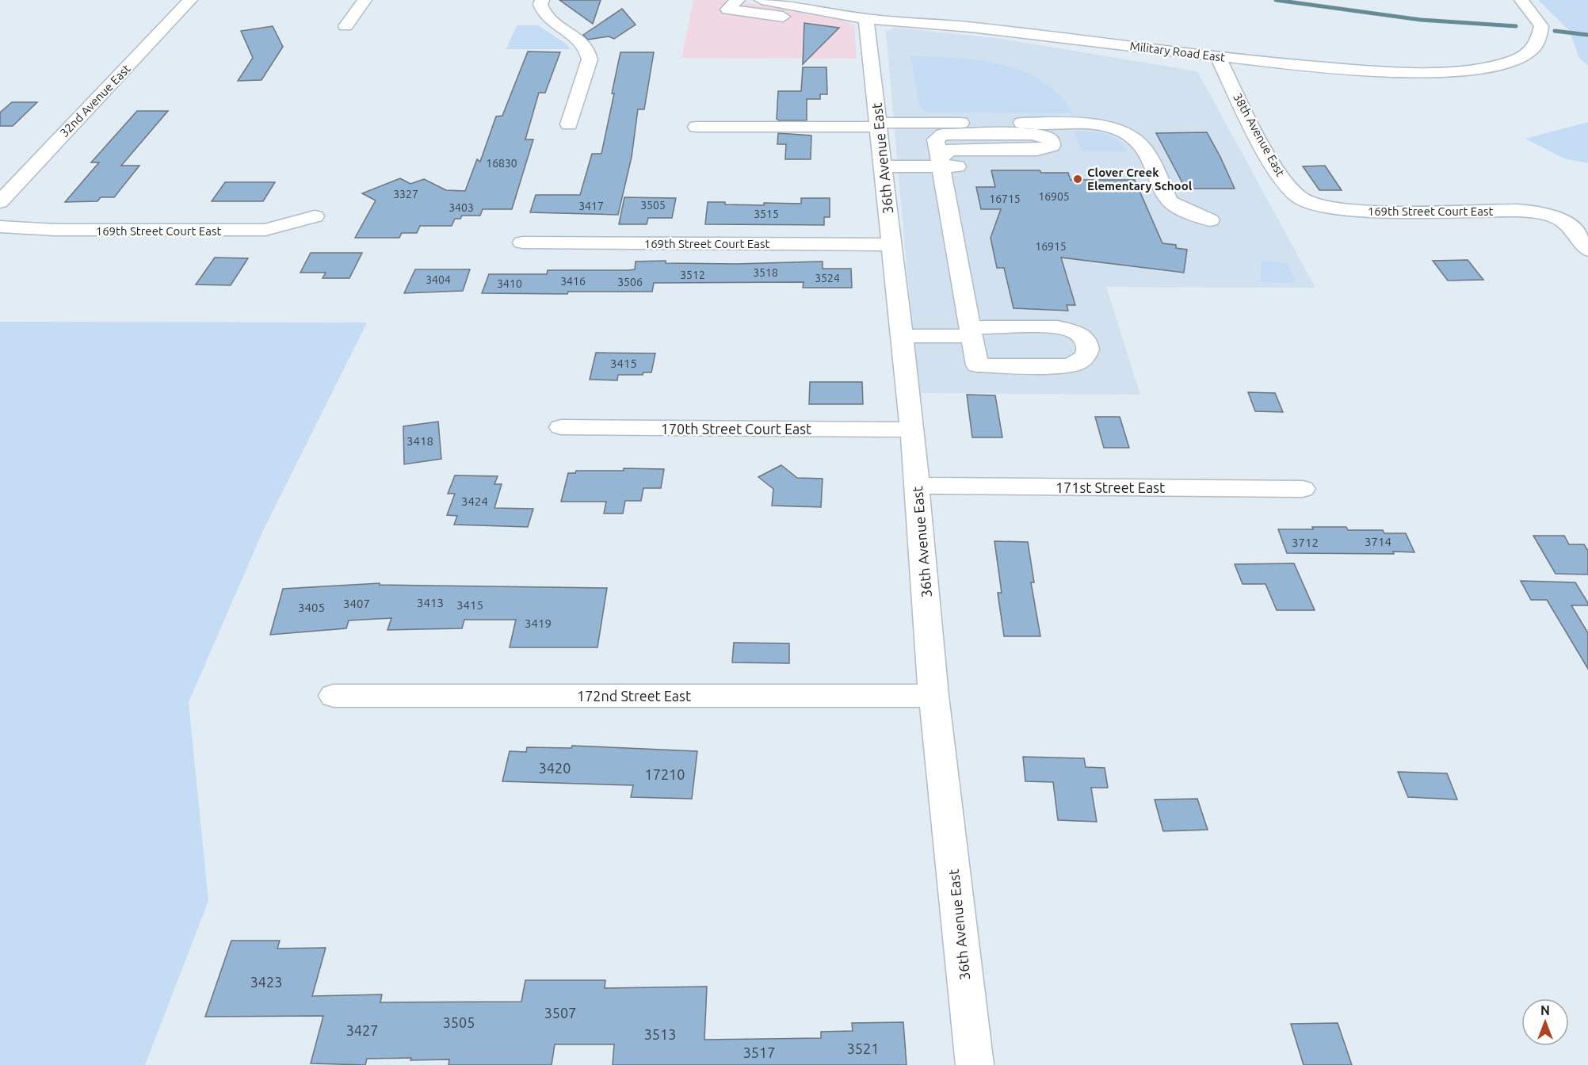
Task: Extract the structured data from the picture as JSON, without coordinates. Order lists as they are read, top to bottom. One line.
{"streets":{"street":["Military Road East","32nd Avenue East","38th Avenue East","36th Avenue East","169th Street Court East","170th Street Court East","171st Street East","172nd Street East"]},"crossings":[["Military Road East","38th Avenue East"],["Military Road East","36th Avenue East"],["38th Avenue East","169th Street Court East"],["36th Avenue East","169th Street Court East"],["36th Avenue East","170th Street Court East"],["36th Avenue East","171st Street East"],["36th Avenue East","172nd Street East"]],"places":["Clover Creek Elementary School"],"house_numbers":["16830","3327","16905","16715","3505","3417","3403","3515","16915","3518","3512","3524","3404","3416","3506","3410","3415","3418","3424","3714","3712","3413","3407","3415","3405","3419","3420","17210","3423","3507","3505","3427","3513","3521","3517"],"north":"top"}
